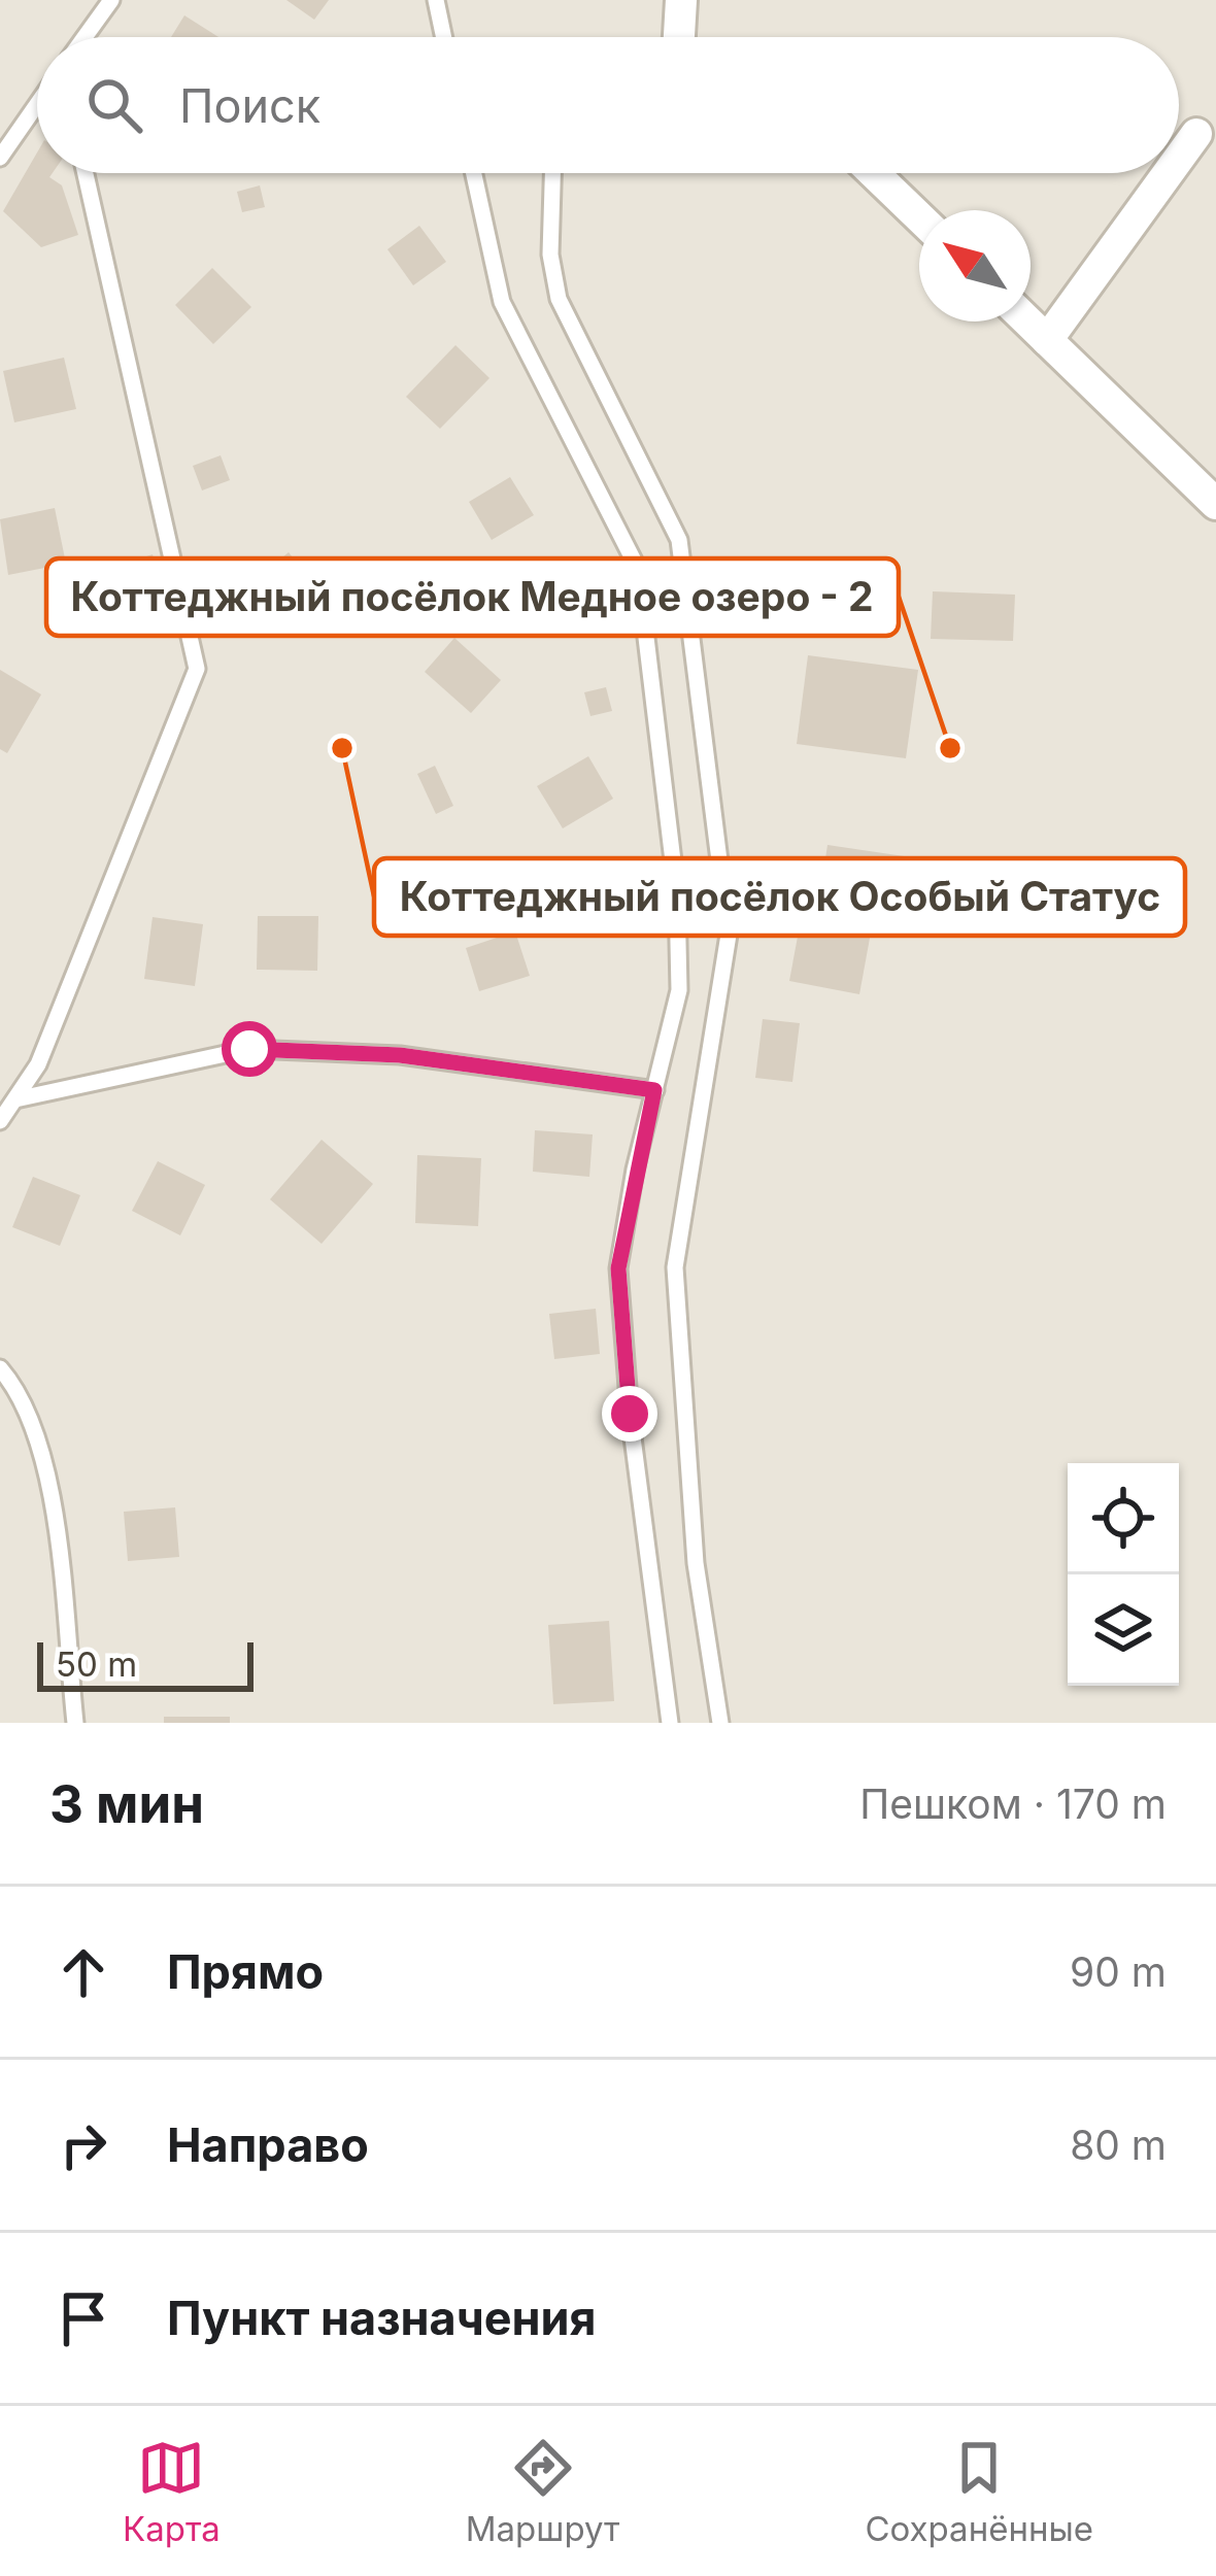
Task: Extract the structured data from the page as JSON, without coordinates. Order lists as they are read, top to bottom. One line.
{"places":["Коттеджный посёлок Особый Статус","Коттеджный посёлок Медное озеро - 2"],"scale_bar":"50 m","north":"top left","page":{"search":"Поиск","scale":"50 m","heading":["3 мин","Пешком · 170 m"],"list":[["Прямо","90 m"],["Направо","80 m"],"Пункт назначения"],"nav":["Карта","Маршрут","Сохранённые"]}}
